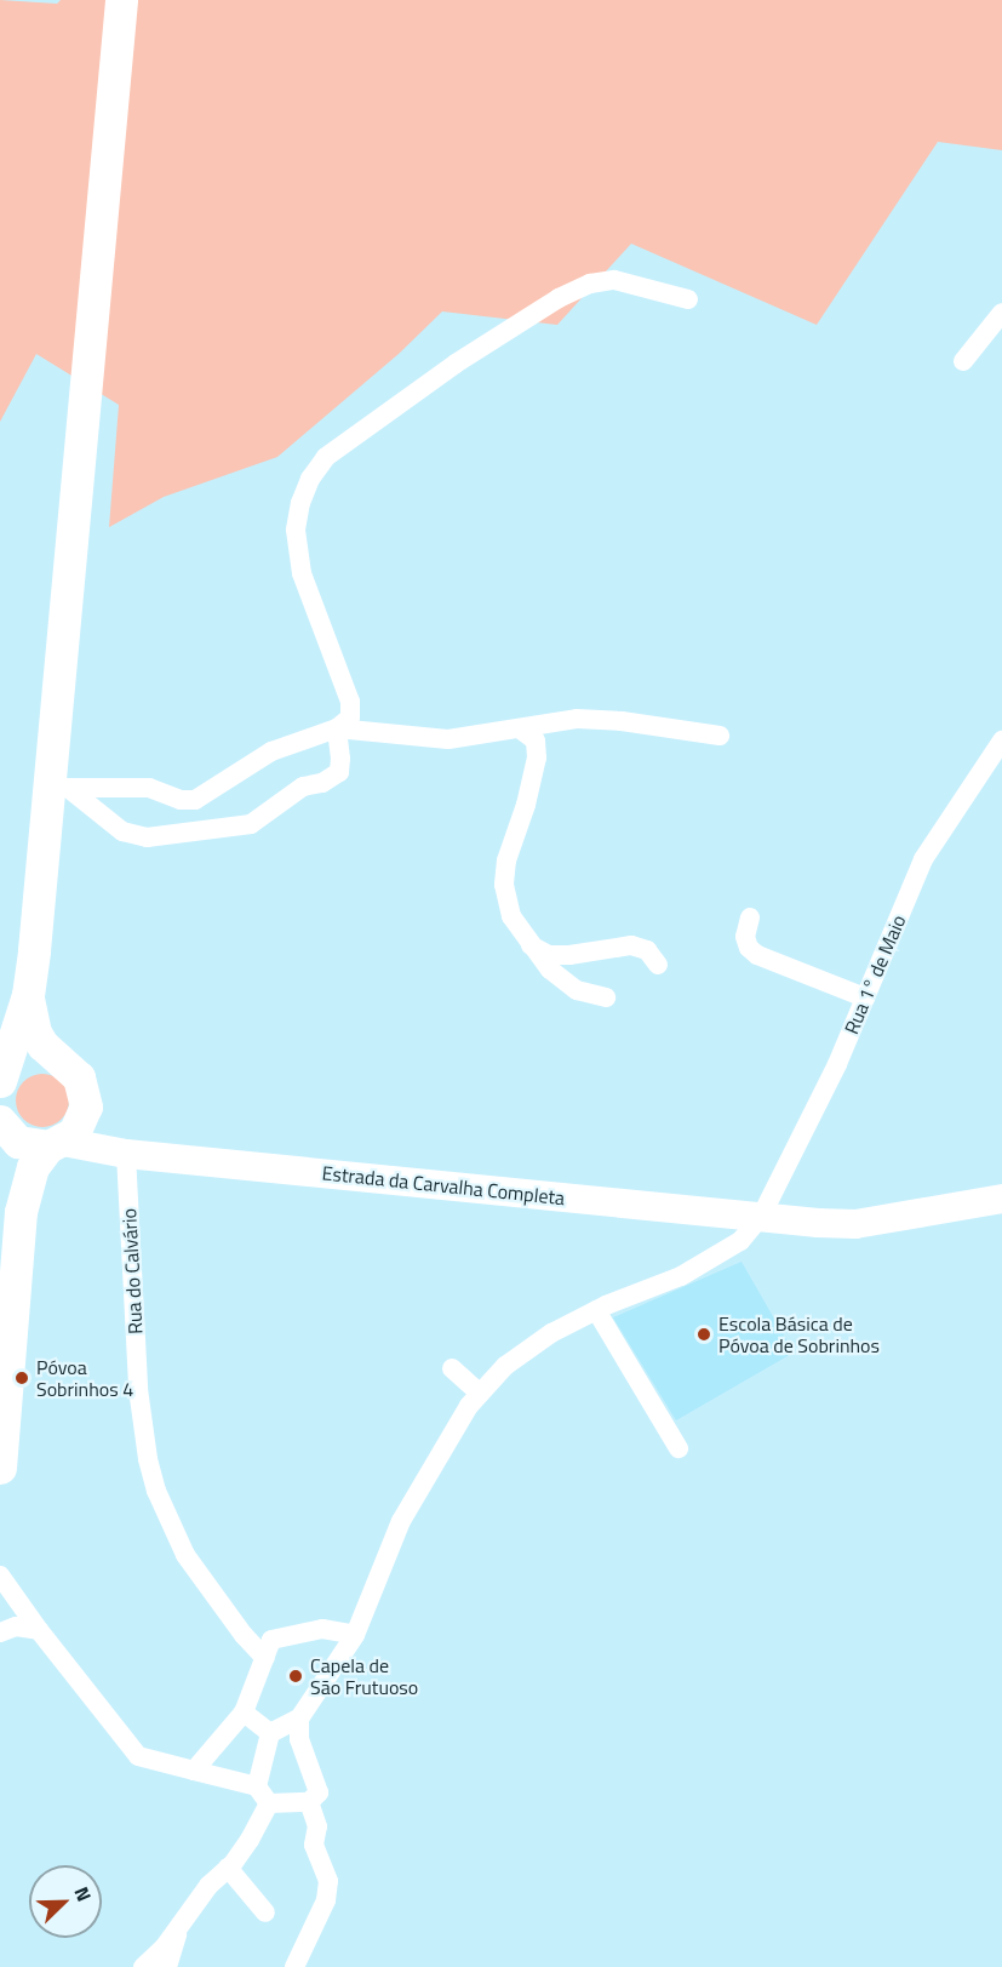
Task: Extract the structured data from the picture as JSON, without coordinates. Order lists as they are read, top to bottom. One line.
{"streets":{"street":["Rua 1° de Maio","Estrada da Carvalha Completa","Rua do Calvário"]},"crossings":[["Rua 1° de Maio","Estrada da Carvalha Completa"],["Estrada da Carvalha Completa","Rua do Calvário"]],"places":["Escola Básica de Póvoa de Sobrinhos","Póvoa Sobrinhos 4","Capela de São Frutuoso"],"north":"top right"}
